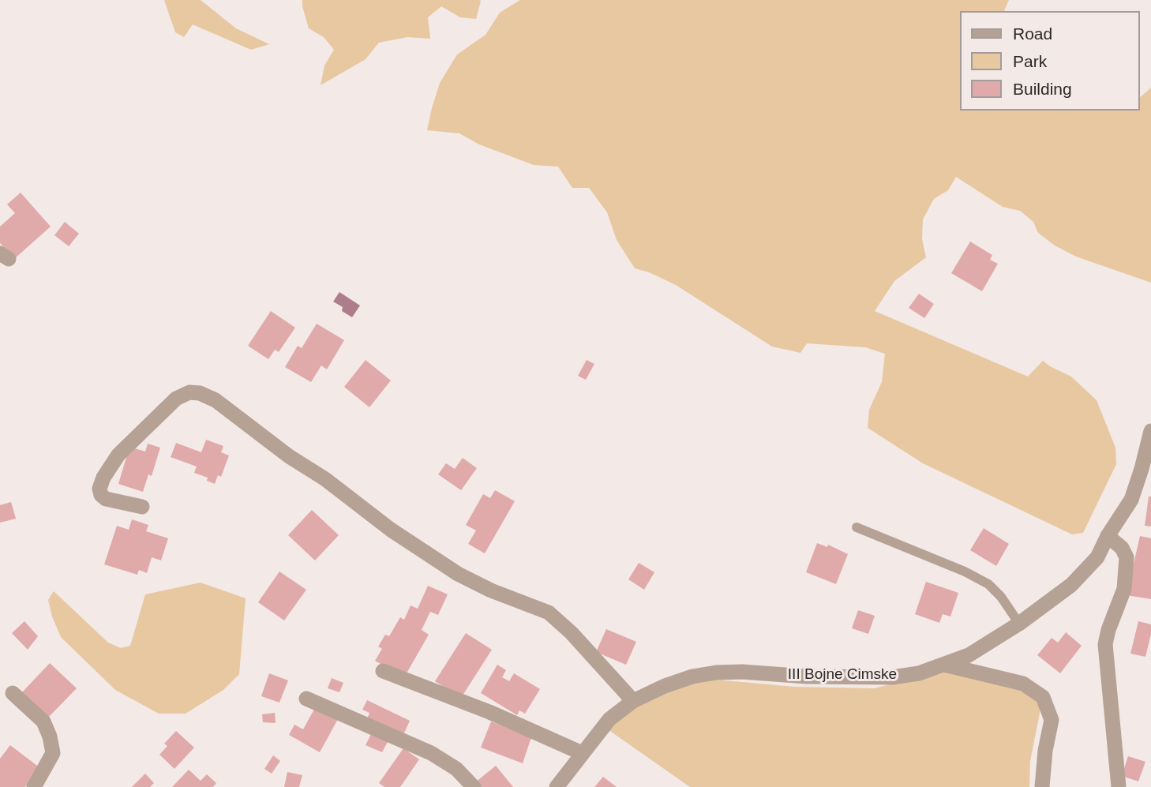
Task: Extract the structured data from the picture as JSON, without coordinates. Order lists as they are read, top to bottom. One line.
{"streets":{"street":["III Bojne Cimske"]},"legend":["Road","Park","Building"]}
